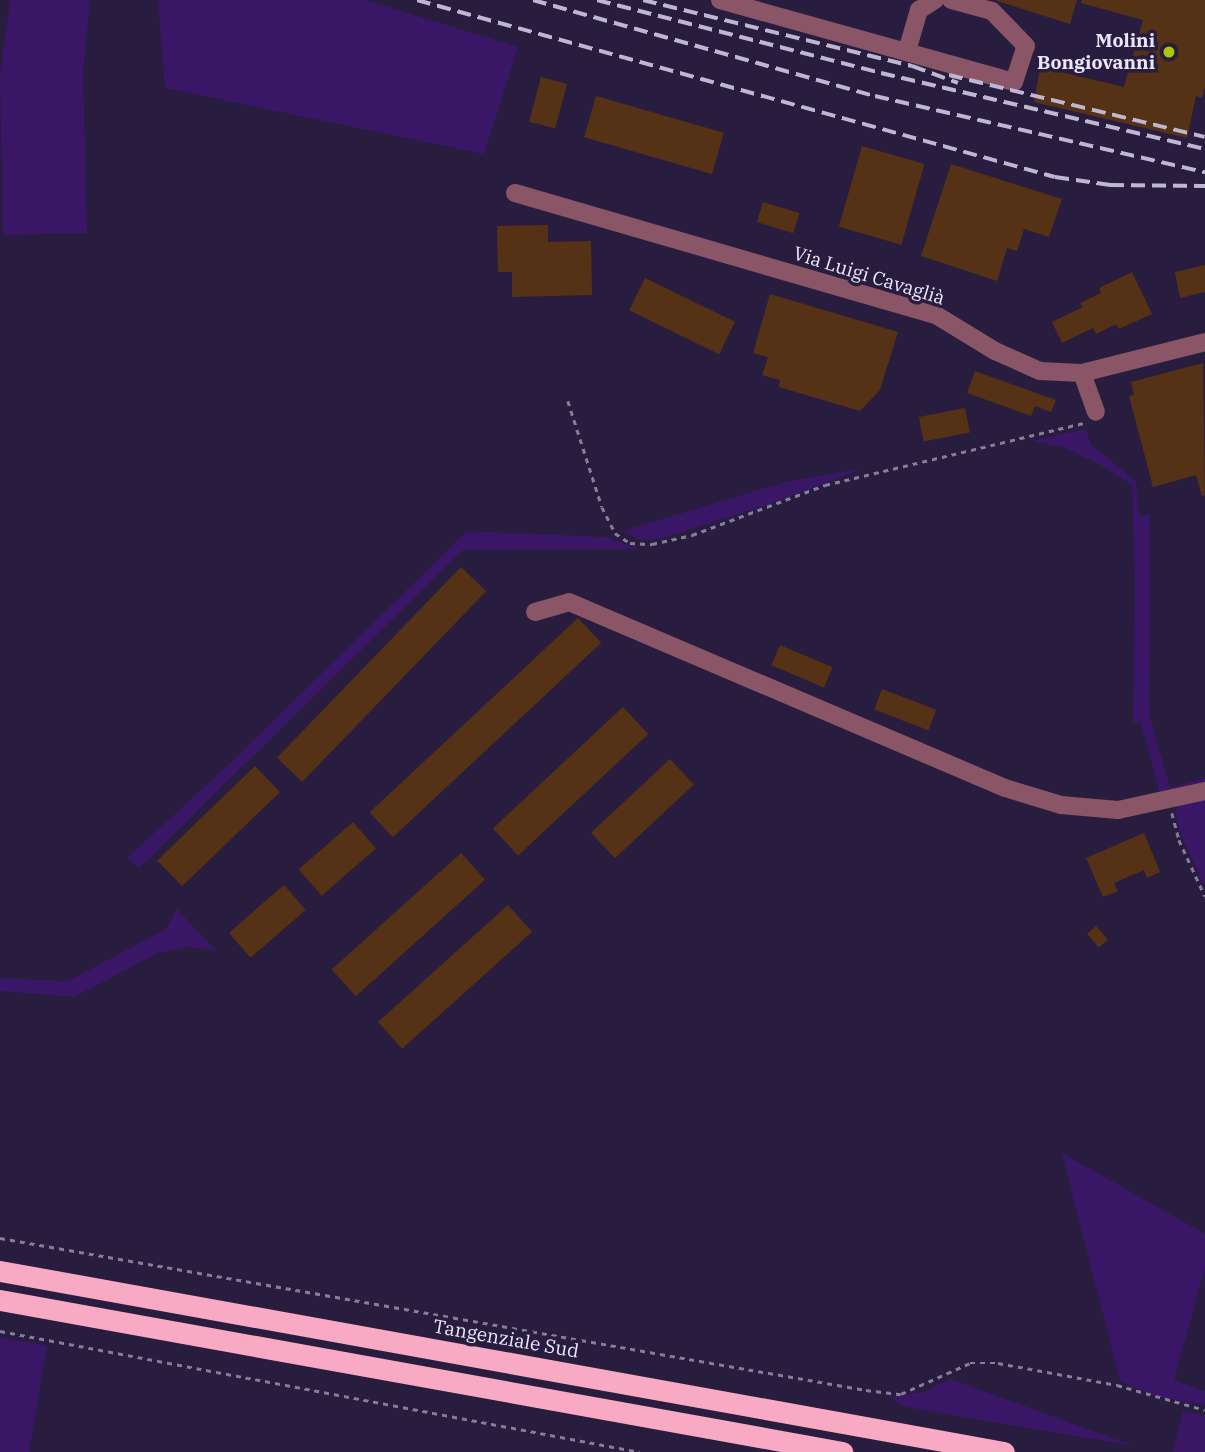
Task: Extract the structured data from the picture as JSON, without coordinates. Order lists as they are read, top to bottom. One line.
{"streets":{"highway":["Tangenziale Sud"],"street":["Via Luigi Cavaglià"]},"places":["Molini Bongiovanni"]}
